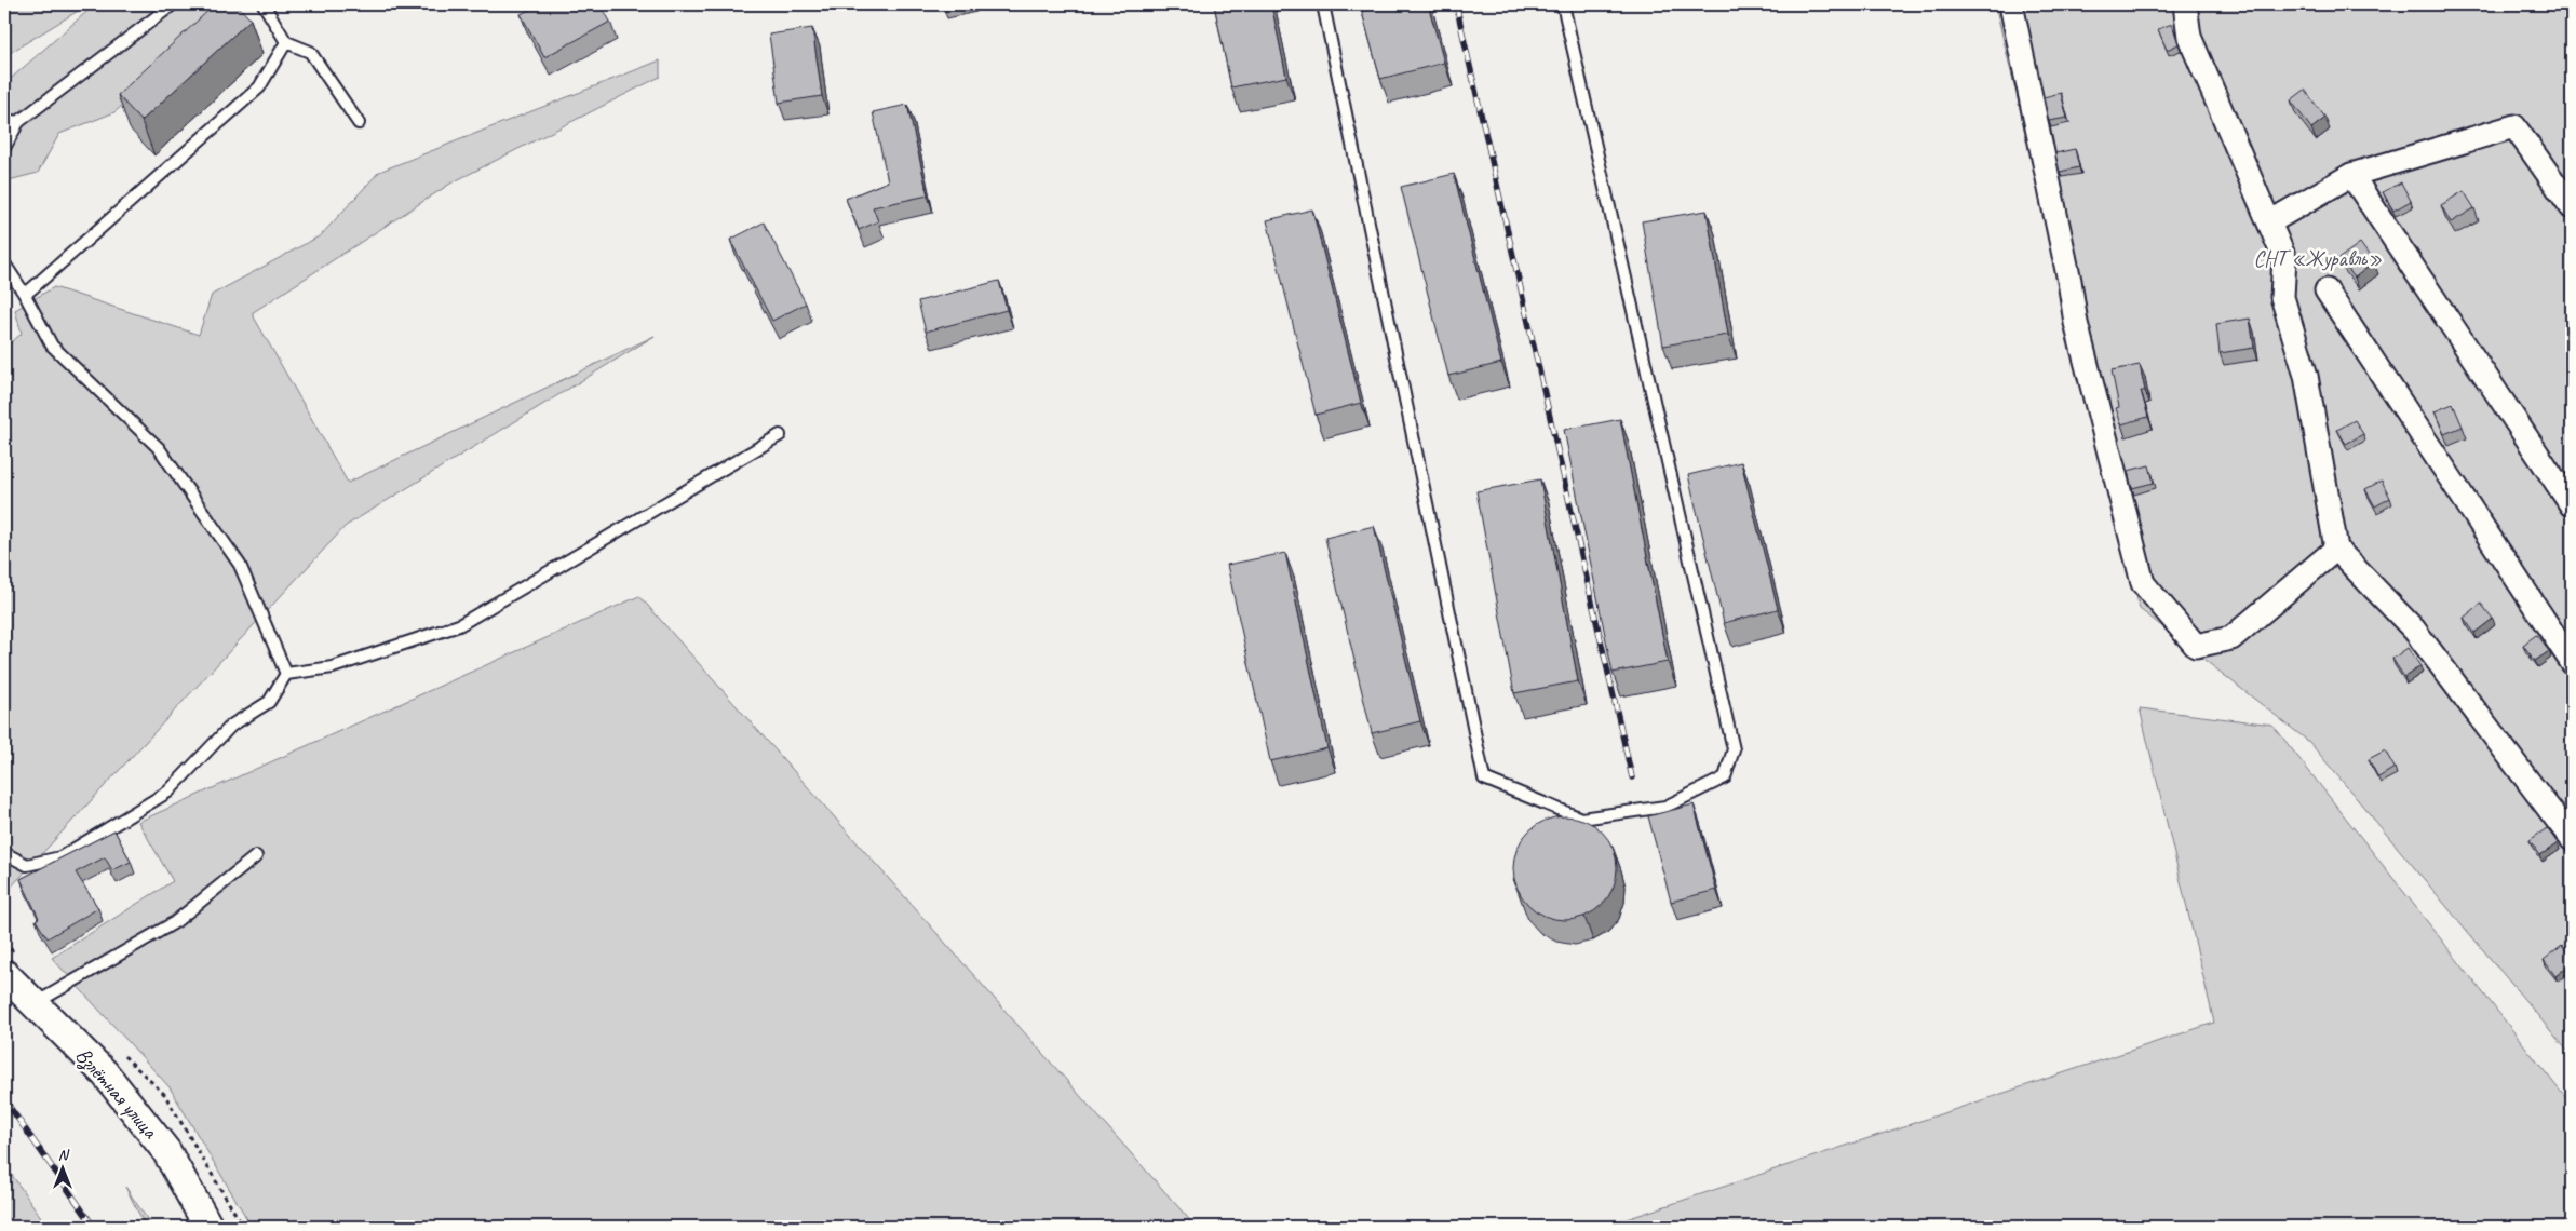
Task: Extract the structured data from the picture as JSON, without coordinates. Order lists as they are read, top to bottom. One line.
{"streets":{"street":["Взлётная улица"]},"parks":["СНТ «Журавль»"],"north":"top"}
